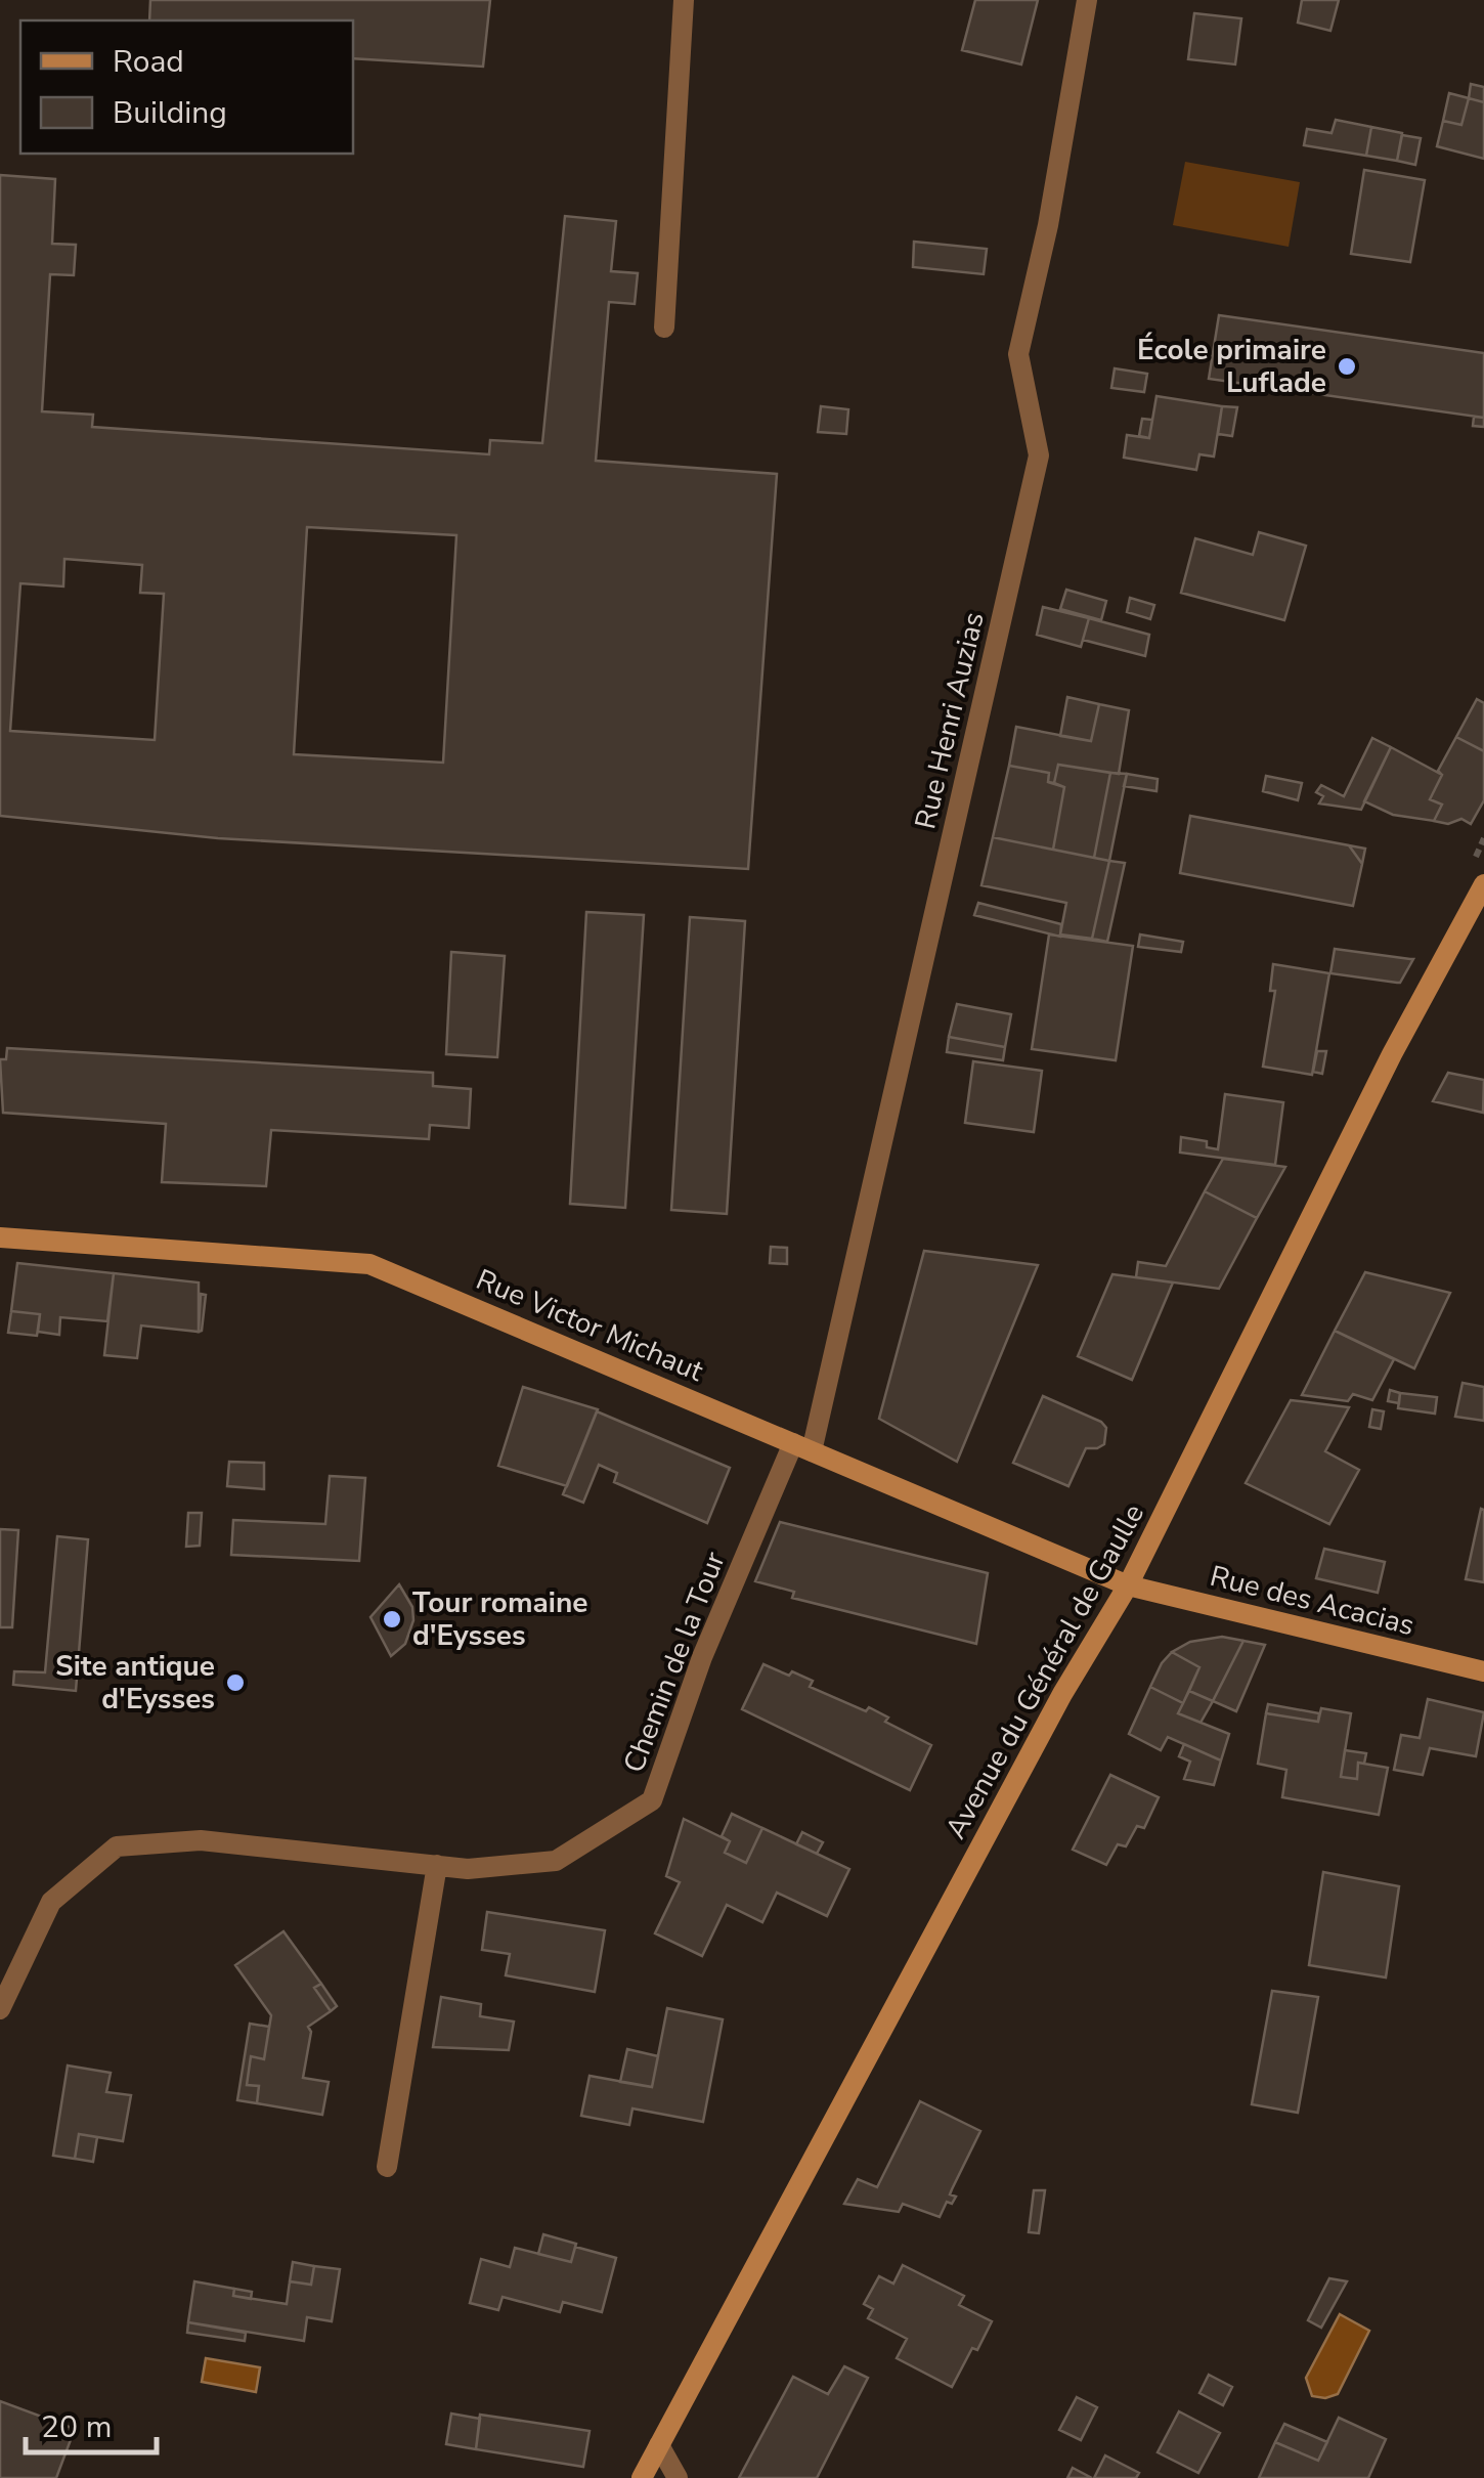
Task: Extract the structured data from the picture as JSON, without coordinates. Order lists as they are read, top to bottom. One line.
{"streets":{"main road":["Rue Victor Michaut","Rue des Acacias","Avenue du Général de Gaulle"],"street":["Rue Henri Auzias","Chemin de la Tour"]},"crossings":[["Rue Henri Auzias","Rue Victor Michaut"],["Rue Henri Auzias","Chemin de la Tour"],["Rue Victor Michaut","Rue des Acacias"],["Rue Victor Michaut","Chemin de la Tour"],["Rue Victor Michaut","Avenue du Général de Gaulle"],["Rue des Acacias","Avenue du Général de Gaulle"]],"places":["École primaire Luflade","Tour romaine d'Eysses","Site antique d'Eysses"],"legend":["Road","Building"],"scale_bar":"20 m"}
